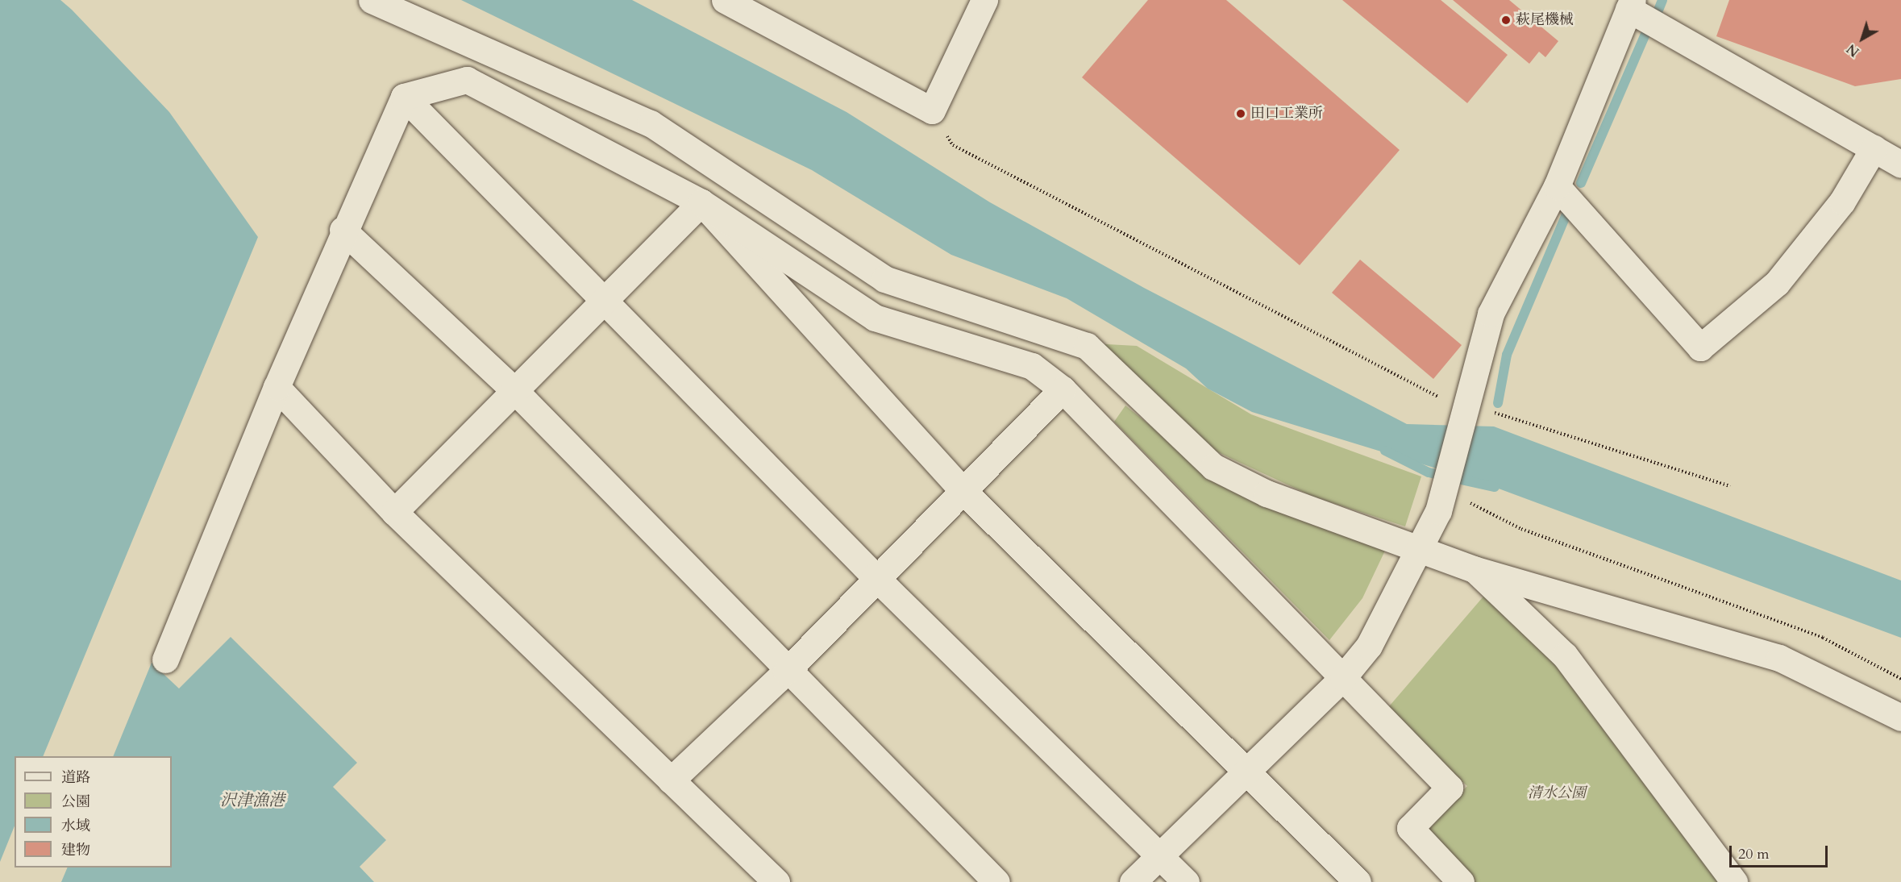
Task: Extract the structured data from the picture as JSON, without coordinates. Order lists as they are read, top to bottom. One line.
{"water":["沢津漁港"],"parks":["清水公園"],"places":["萩尾機械","田口工業所"],"legend":["道路","公園","水域","建物"],"scale_bar":"20 m","north":"bottom left"}
